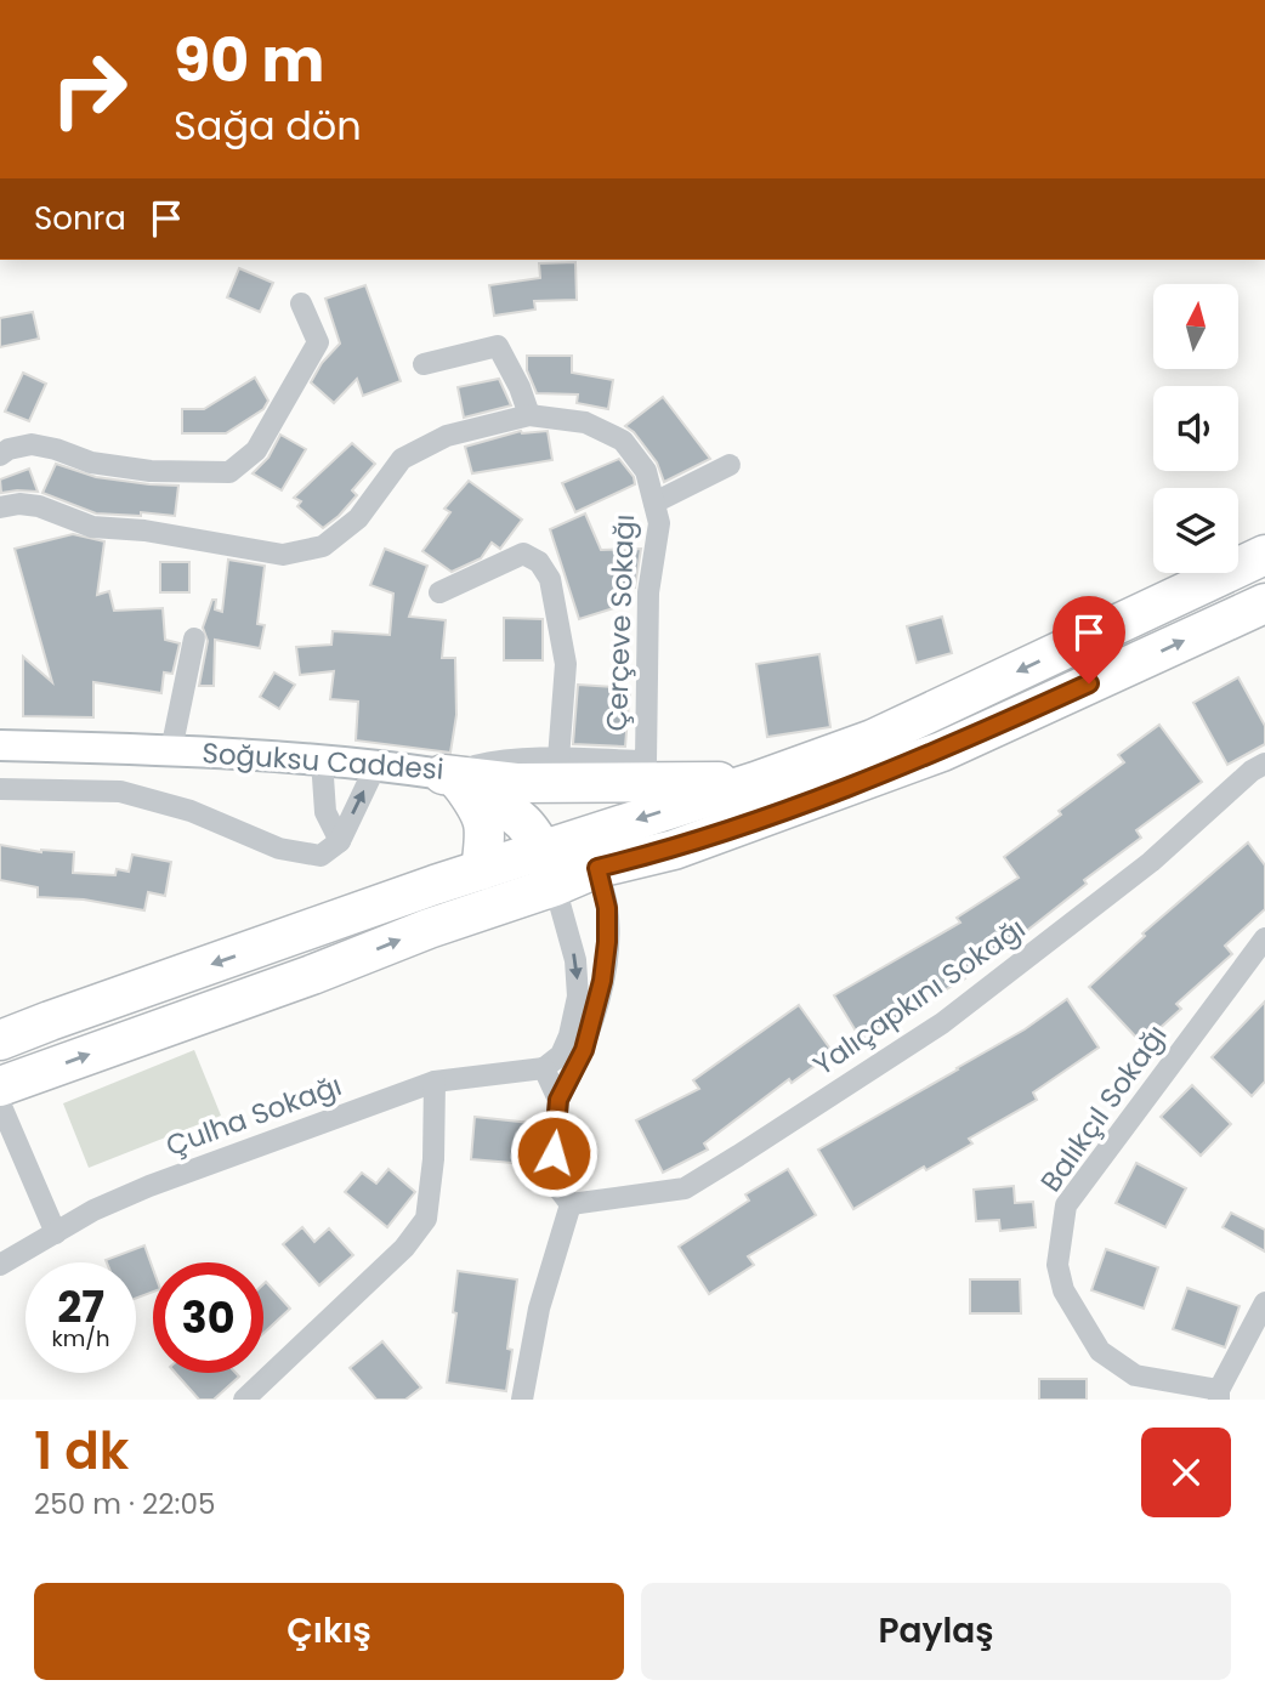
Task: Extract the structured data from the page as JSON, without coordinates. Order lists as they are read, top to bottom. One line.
{"streets":{"main road":["Soğuksu Caddesi"],"street":["Çerçeve Sokağı","Yalıçapkını Sokağı","Balıkçıl Sokağı","Çulha Sokağı"]},"crossings":[["Çerçeve Sokağı","Soğuksu Caddesi"]],"north":"top","page":{"turn":["90 m","Sağa dön"],"then":"Sonra","speed":"27 km/h","limit":"30","heading":["1 dk","250 m · 22:05"],"buttons":["Çıkış","Paylaş"]}}
